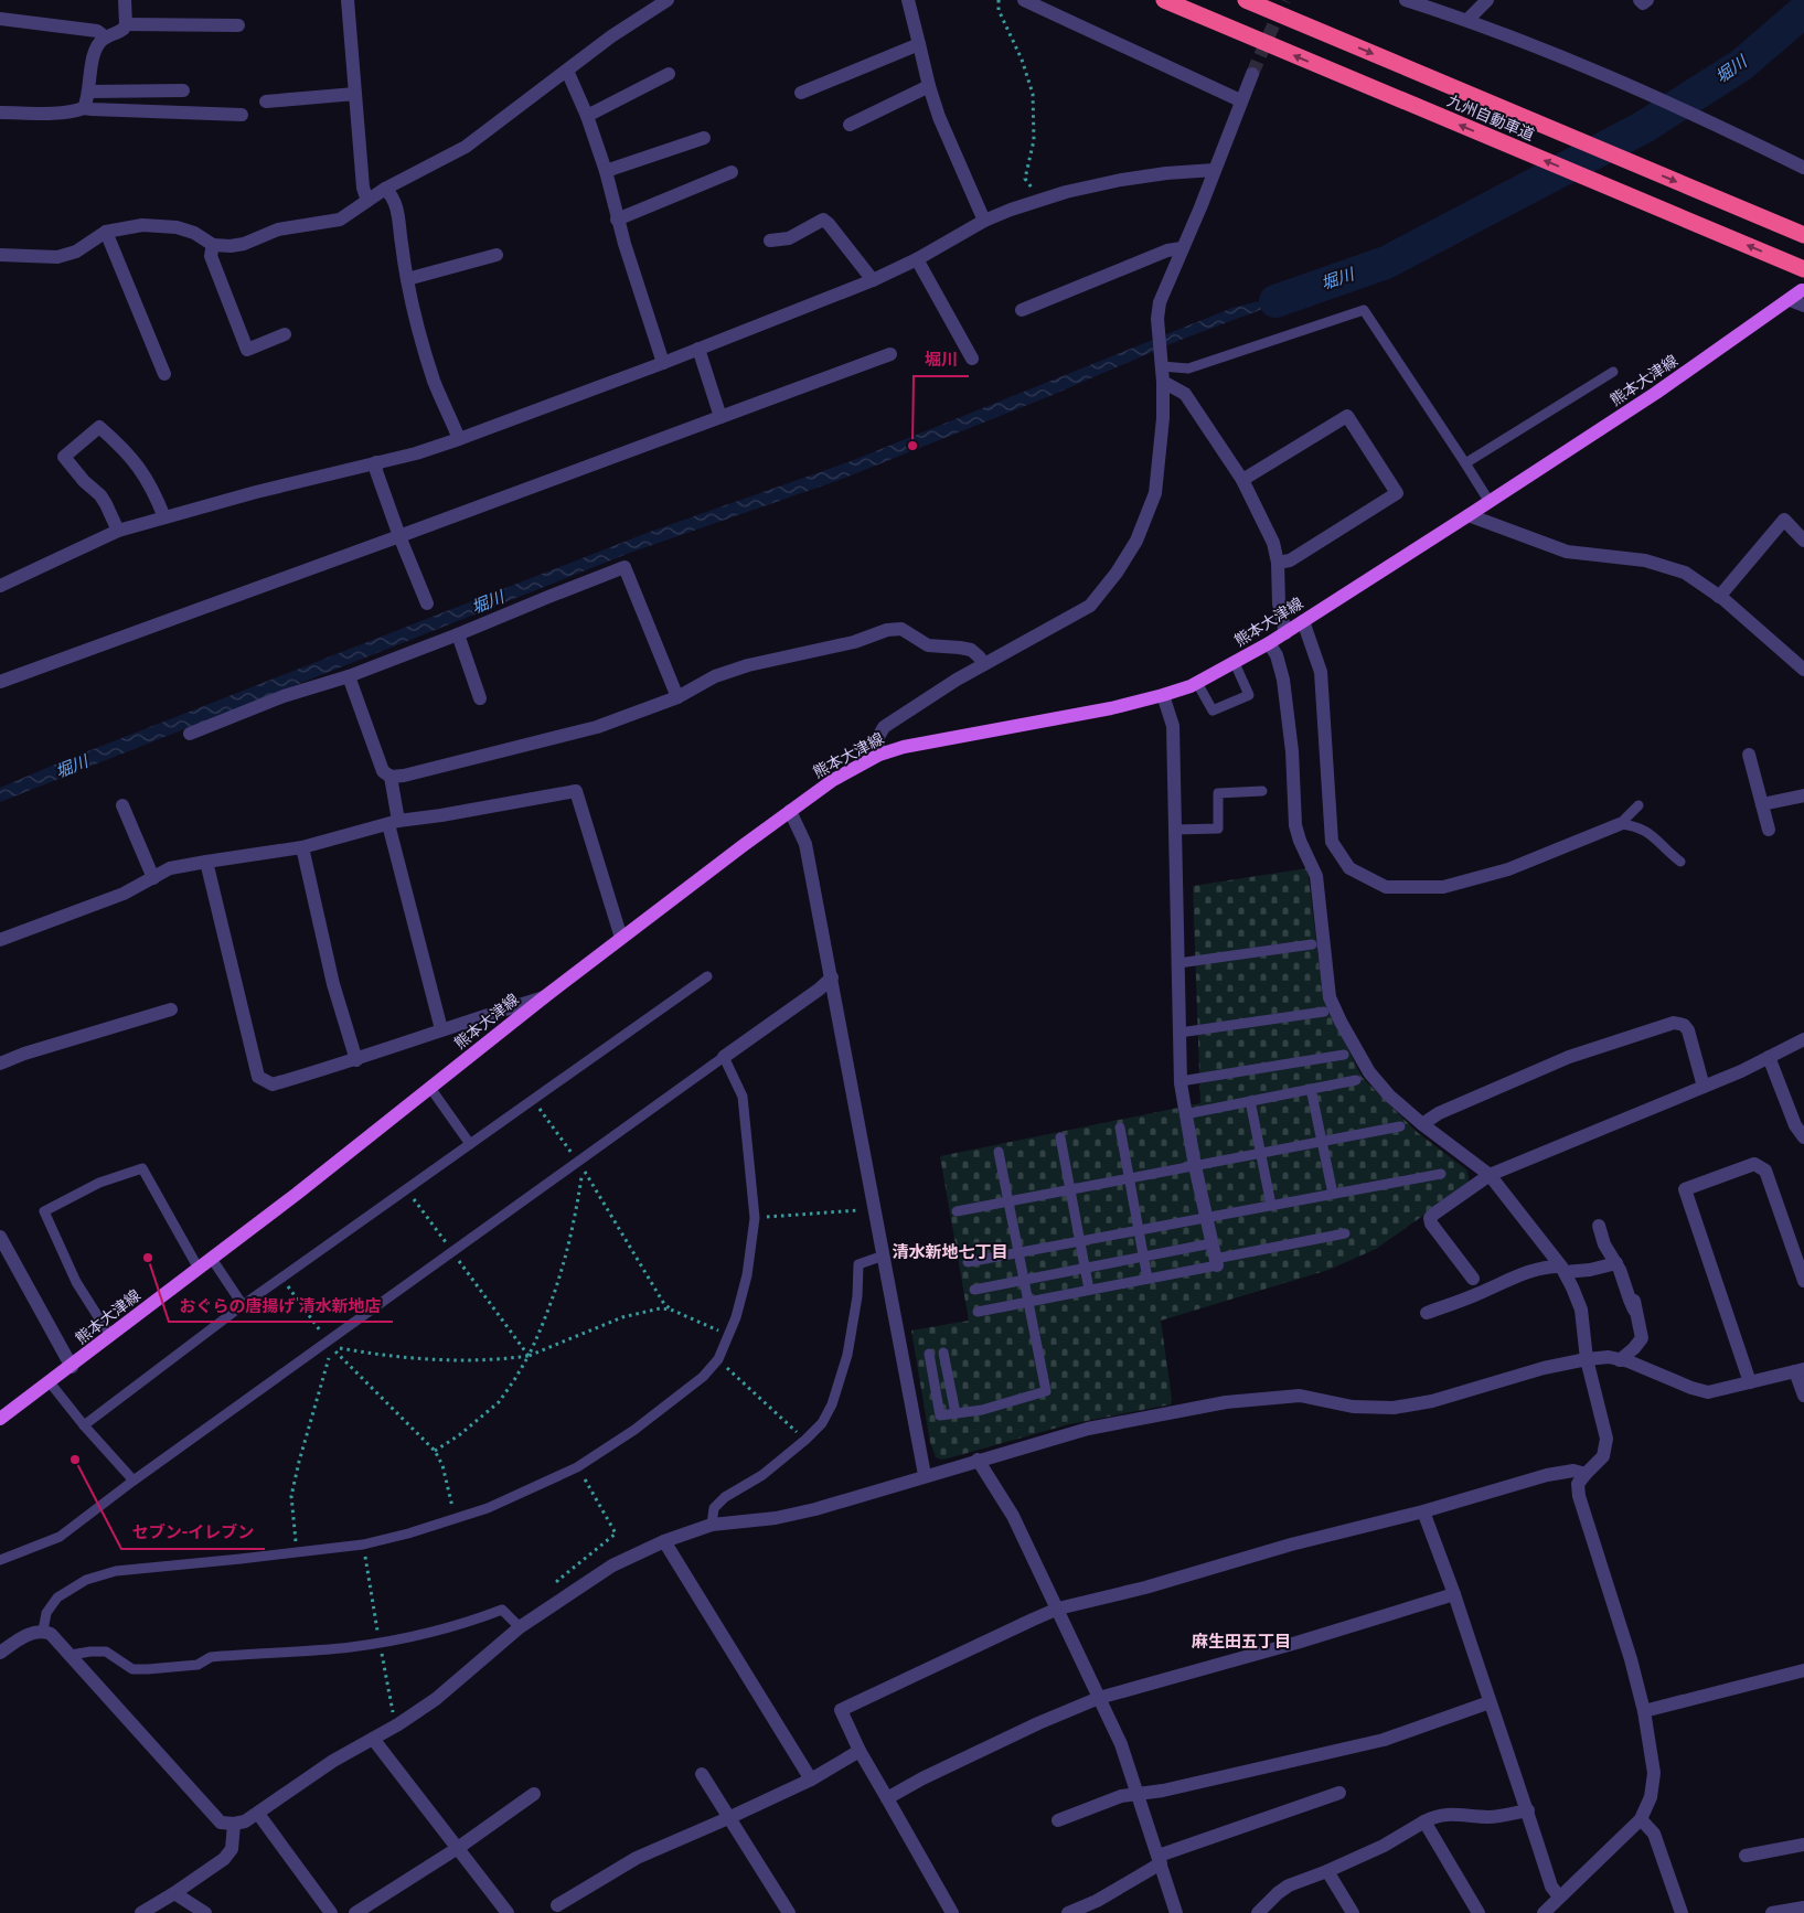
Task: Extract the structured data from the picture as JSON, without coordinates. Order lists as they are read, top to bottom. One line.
{"streets":{"highway":["九州自動車道"],"main road":["熊本大津線"]},"districts":["清水新地七丁目","麻生田五丁目"],"water":["堀川"],"places":["堀川","おぐらの唐揚げ 清水新地店","セブン-イレブン"]}
